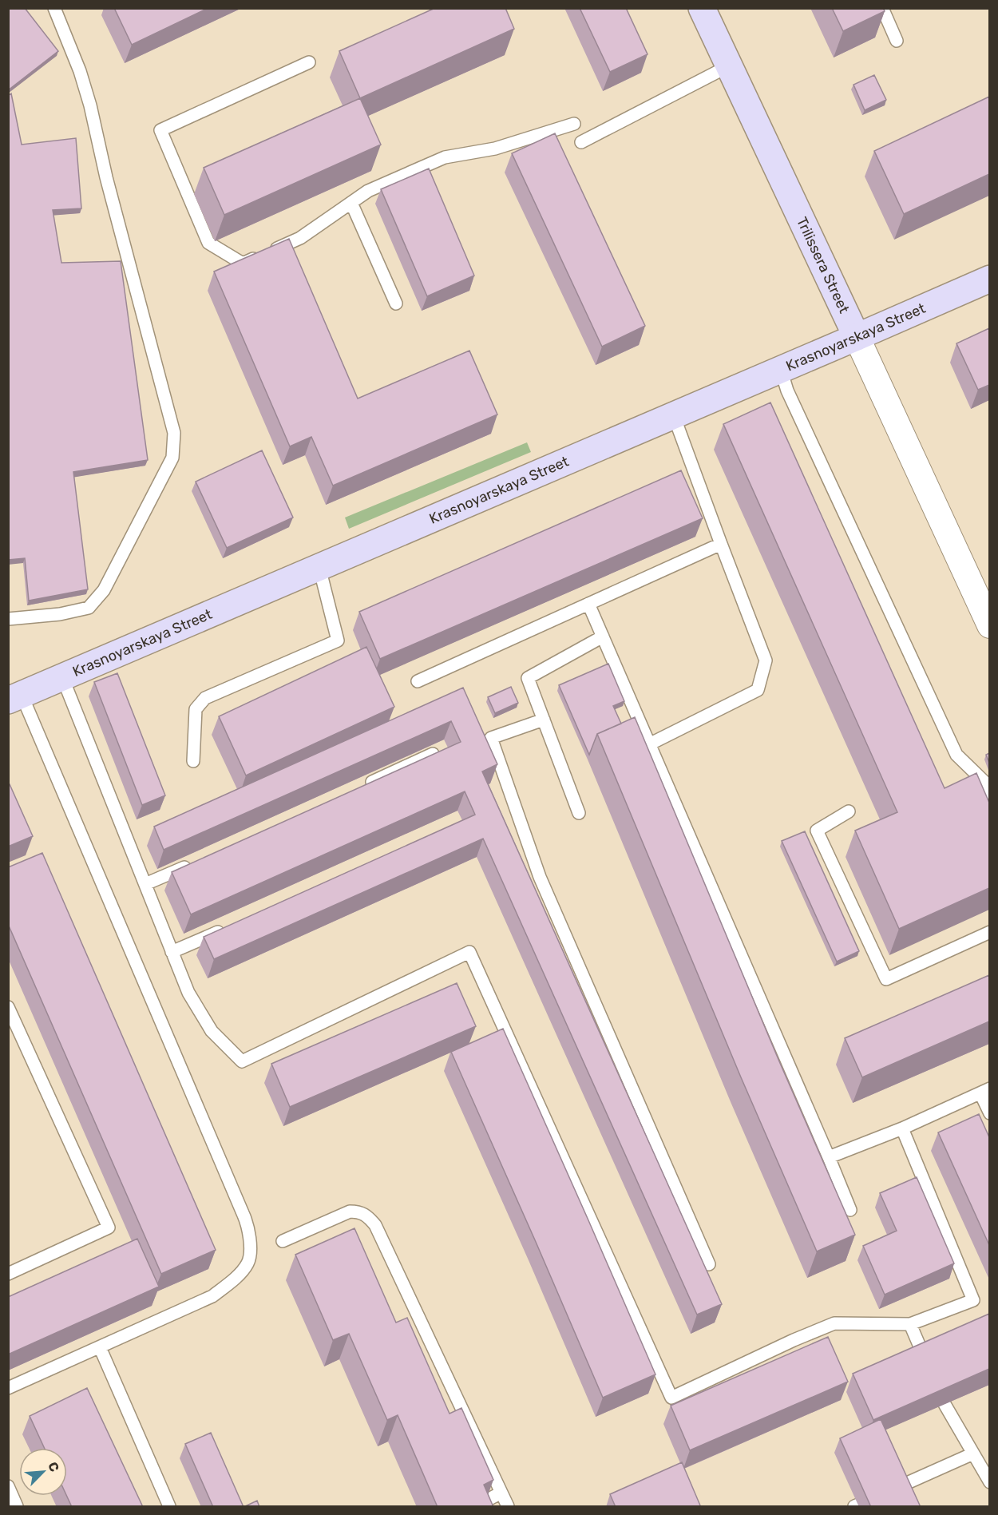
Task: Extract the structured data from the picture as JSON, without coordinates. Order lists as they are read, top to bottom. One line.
{"streets":{"street":["Trilissera Street","Krasnoyarskaya Street"]},"crossings":[["Trilissera Street","Krasnoyarskaya Street"]],"north":"top right"}
